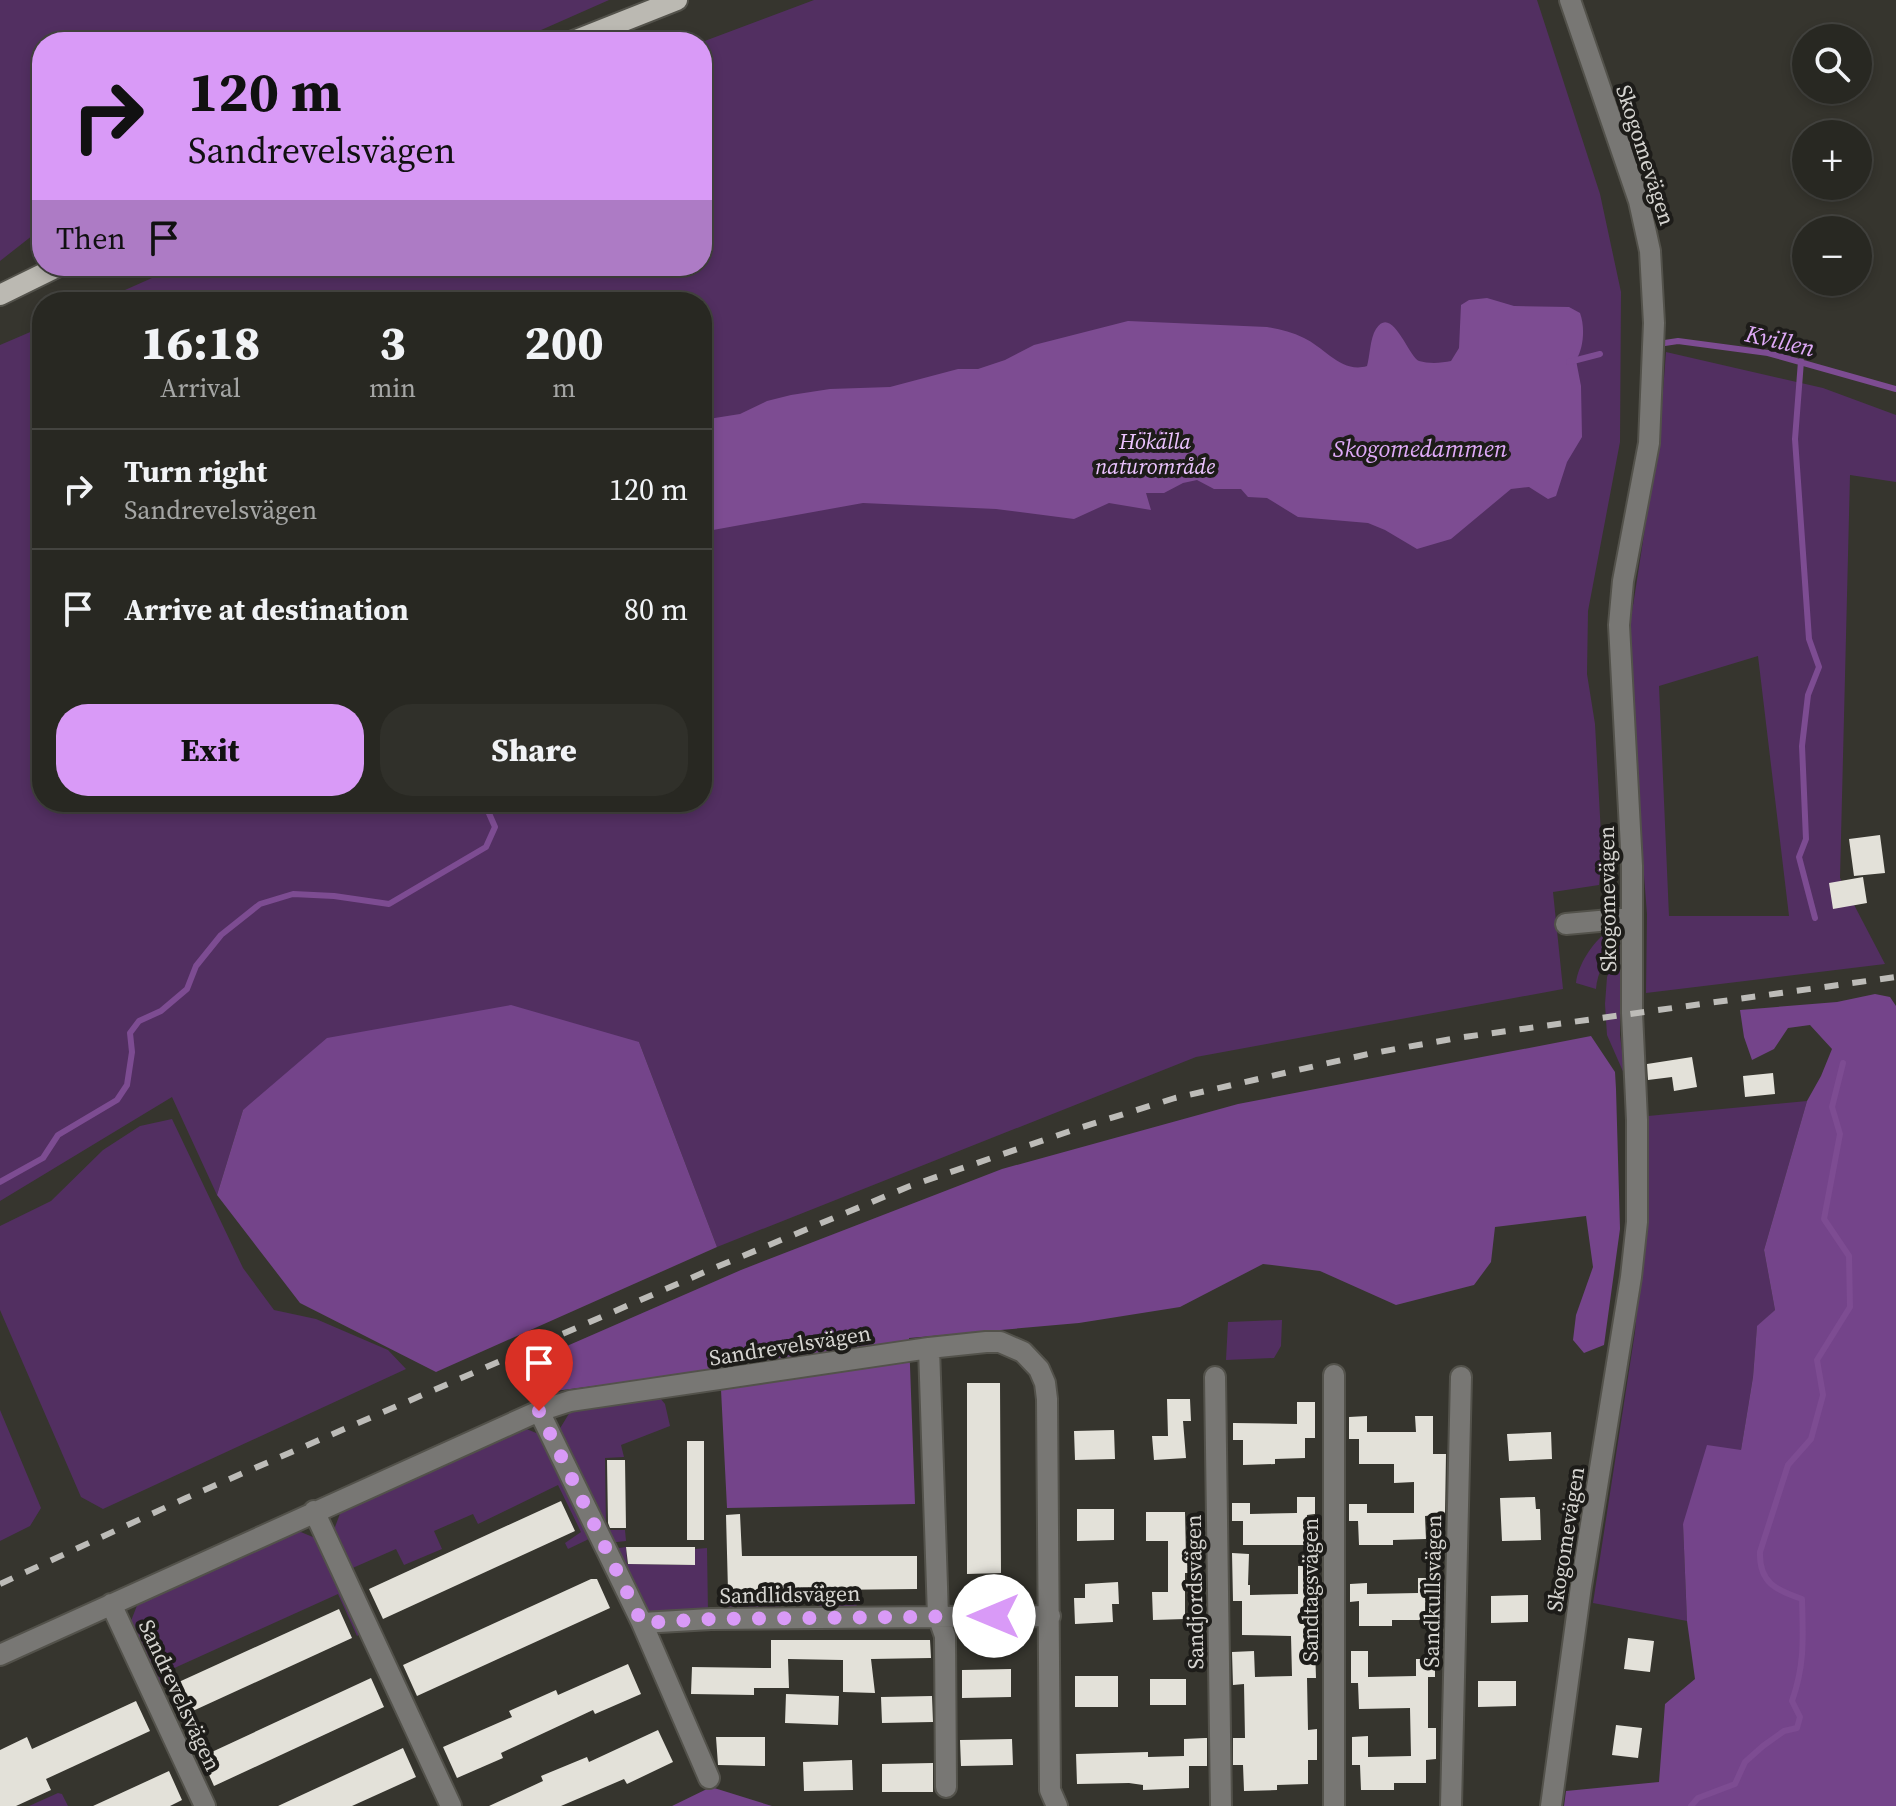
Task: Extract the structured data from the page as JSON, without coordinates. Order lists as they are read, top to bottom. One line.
{"streets":{"street":["Skogomevägen","Sandrevelsvägen","Sandtagsvägen","Sandkullsvägen","Sandjordsvägen","Sandlidsvägen"]},"crossings":[["Sandrevelsvägen","Sandlidsvägen"]],"water":["Kvillen","Skogomedammen"],"parks":["Hökälla naturområde"],"page":{"map_buttons":["+","−"],"turn":["120 m","Sandrevelsvägen"],"then":"Then","eta":["16:18","Arrival","3","min","200","m"],"list":[{"name":"Turn right","note":"Sandrevelsvägen","value":"120 m"},{"name":"Arrive at destination","value":"80 m"}],"buttons":["Exit","Share"]}}
